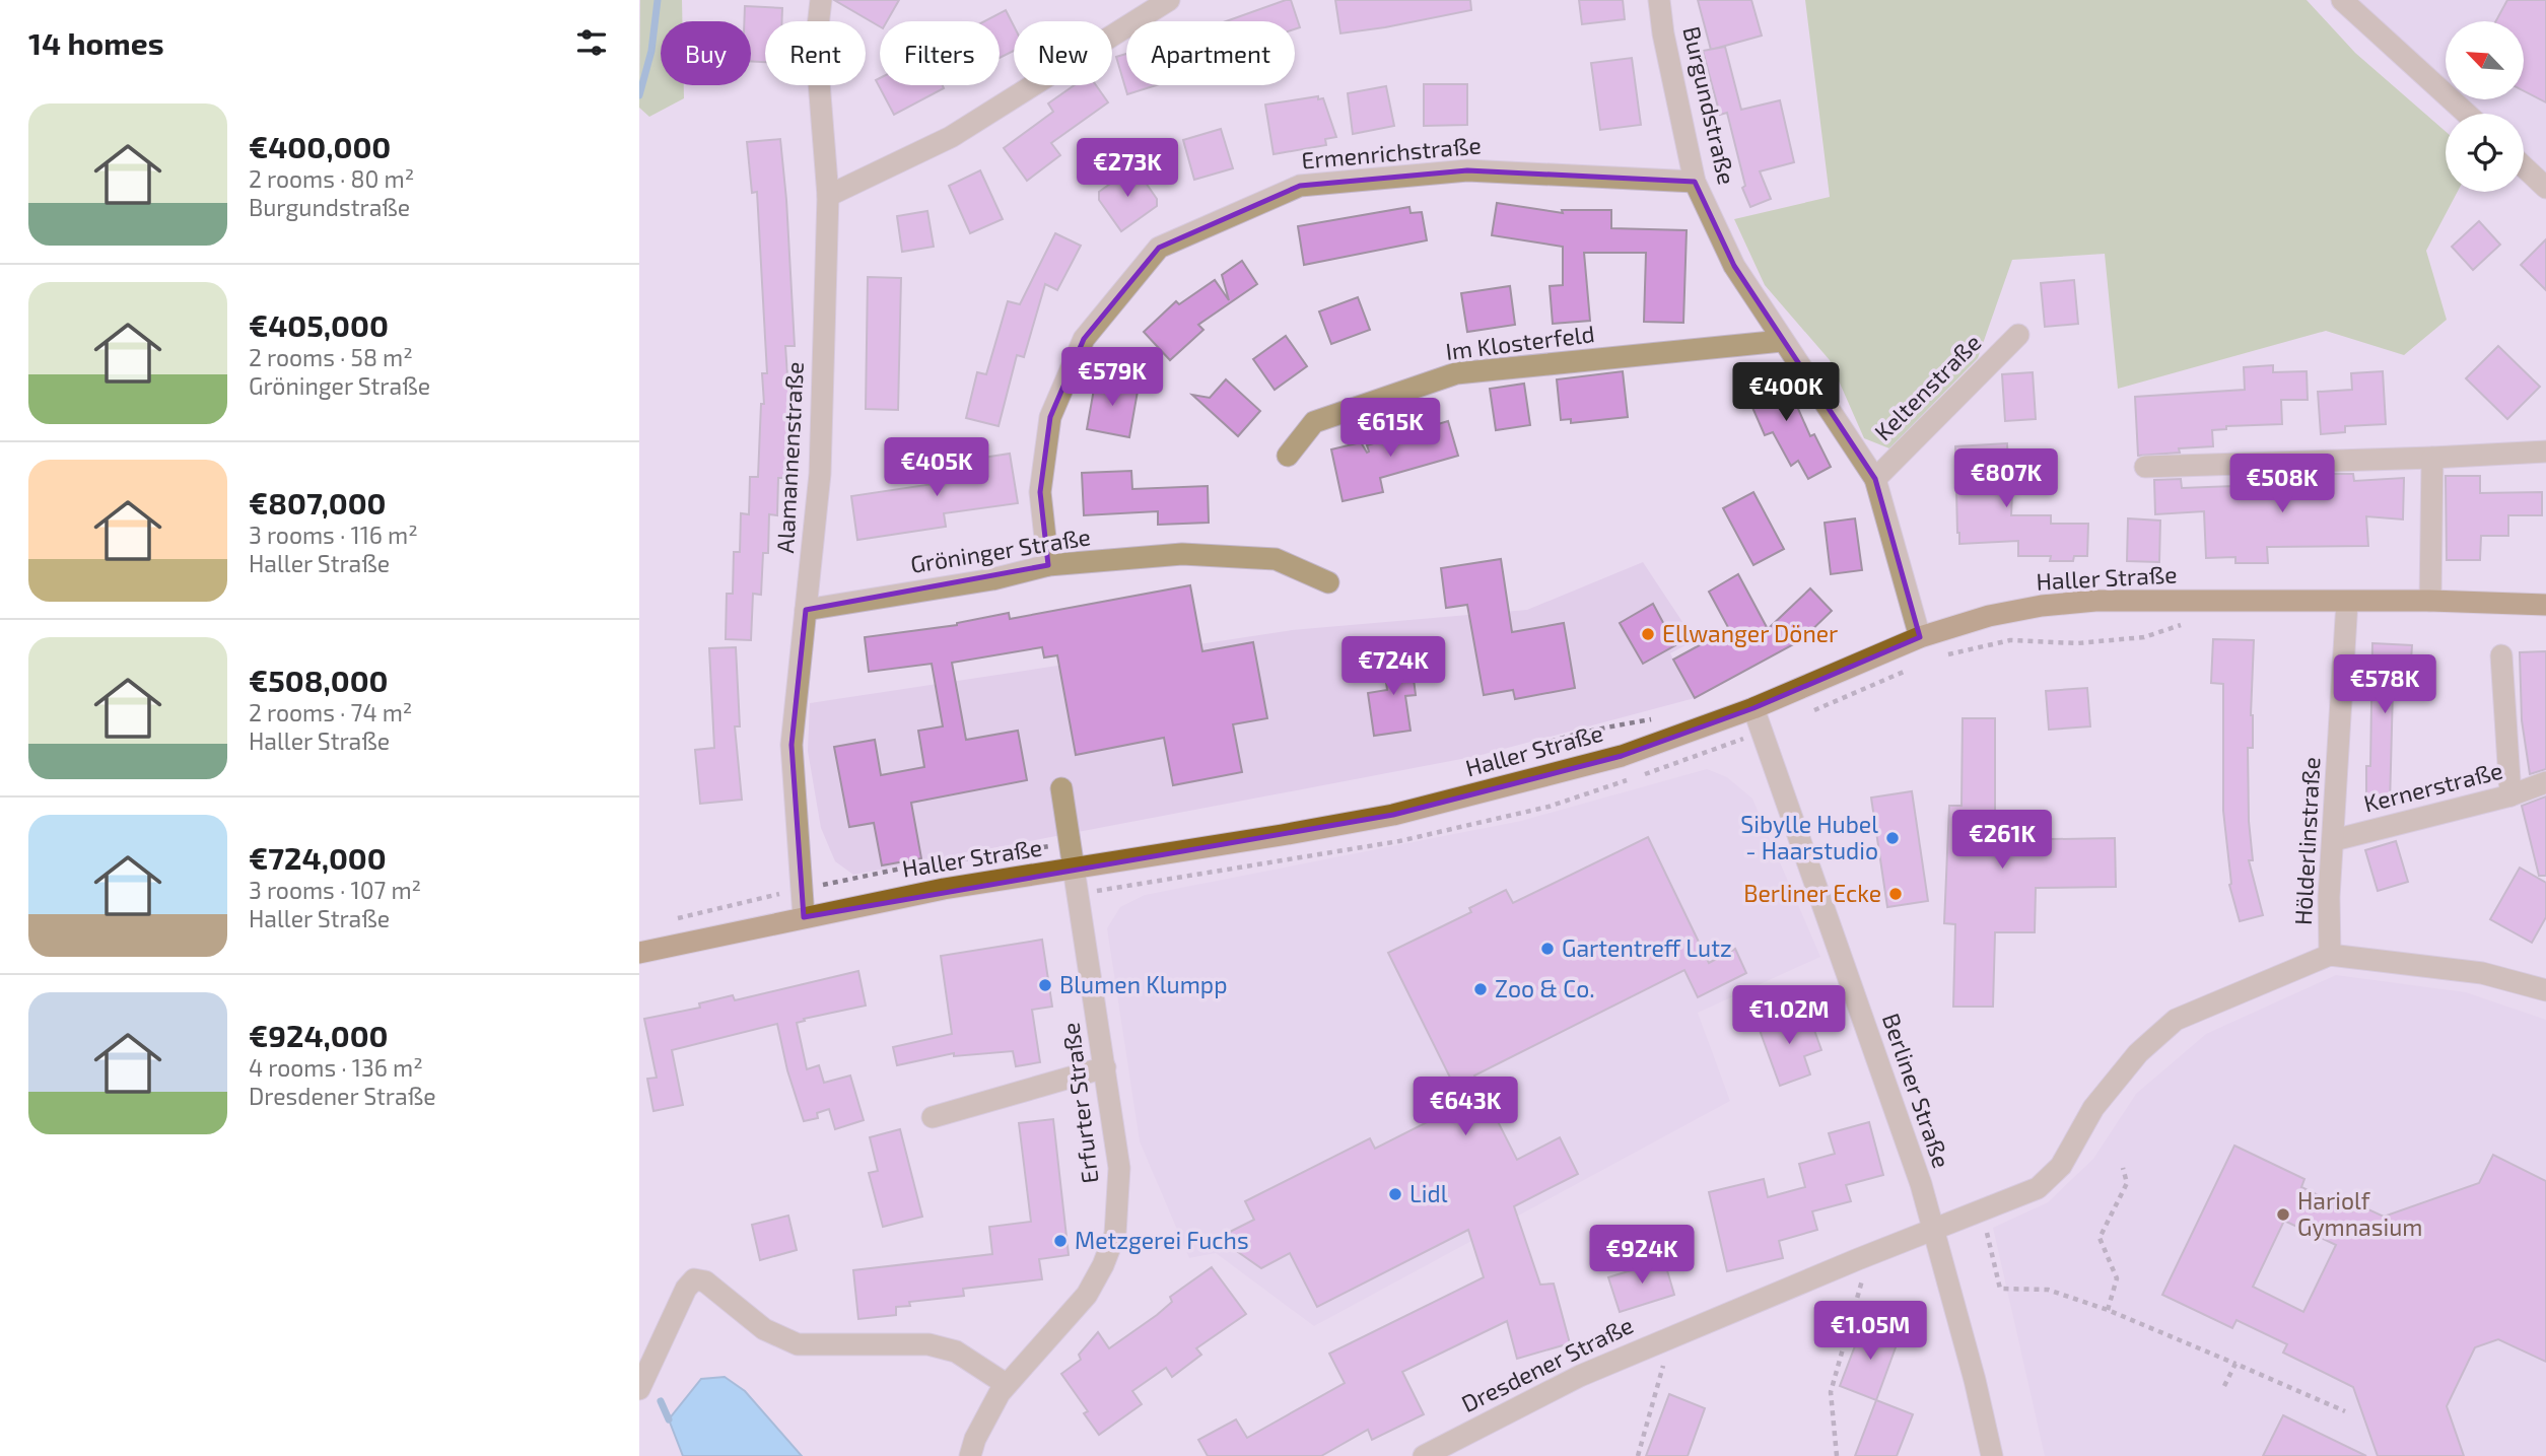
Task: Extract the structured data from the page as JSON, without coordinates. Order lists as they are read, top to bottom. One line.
{"streets":{"main road":["Haller Straße"],"street":["Burgundstraße","Ermenrichstraße","Im Klosterfeld","Keltenstraße","Alamannenstraße","Gröninger Straße","Kernerstraße","Hölderlinstraße","Berliner Straße","Erfurter Straße","Dresdener Straße"]},"crossings":[["Burgundstraße","Ermenrichstraße"],["Burgundstraße","Im Klosterfeld"],["Burgundstraße","Keltenstraße"],["Burgundstraße","Haller Straße"],["Ermenrichstraße","Gröninger Straße"],["Alamannenstraße","Gröninger Straße"],["Alamannenstraße","Haller Straße"],["Haller Straße","Hölderlinstraße"],["Haller Straße","Berliner Straße"],["Haller Straße","Erfurter Straße"],["Kernerstraße","Hölderlinstraße"],["Hölderlinstraße","Dresdener Straße"],["Berliner Straße","Dresdener Straße"]],"places":["Ellwanger Döner","Sibylle Hubel - Haarstudio","Berliner Ecke","Gartentreff Lutz","Blumen Klumpp","Zoo & Co.","Lidl","Hariolf Gymnasium","Metzgerei Fuchs"],"north":"top left","page":{"heading":"14 homes","chip":["Buy","Rent","Filters","New","Apartment"],"list":[{"name":"€400,000","note":"2 rooms · 80 m² · Burgundstraße"},{"name":"€405,000","note":"2 rooms · 58 m² · Gröninger Straße"},{"name":"€807,000","note":"3 rooms · 116 m² · Haller Straße"},{"name":"€508,000","note":"2 rooms · 74 m² · Haller Straße"},{"name":"€724,000","note":"3 rooms · 107 m² · Haller Straße"},{"name":"€924,000","note":"4 rooms · 136 m² · Dresdener Straße"}],"price":["€273K","€579K","€400K","€615K","€405K","€807K","€508K","€724K","€578K","€261K","€1.02M","€643K","€924K","€1.05M"]}}
